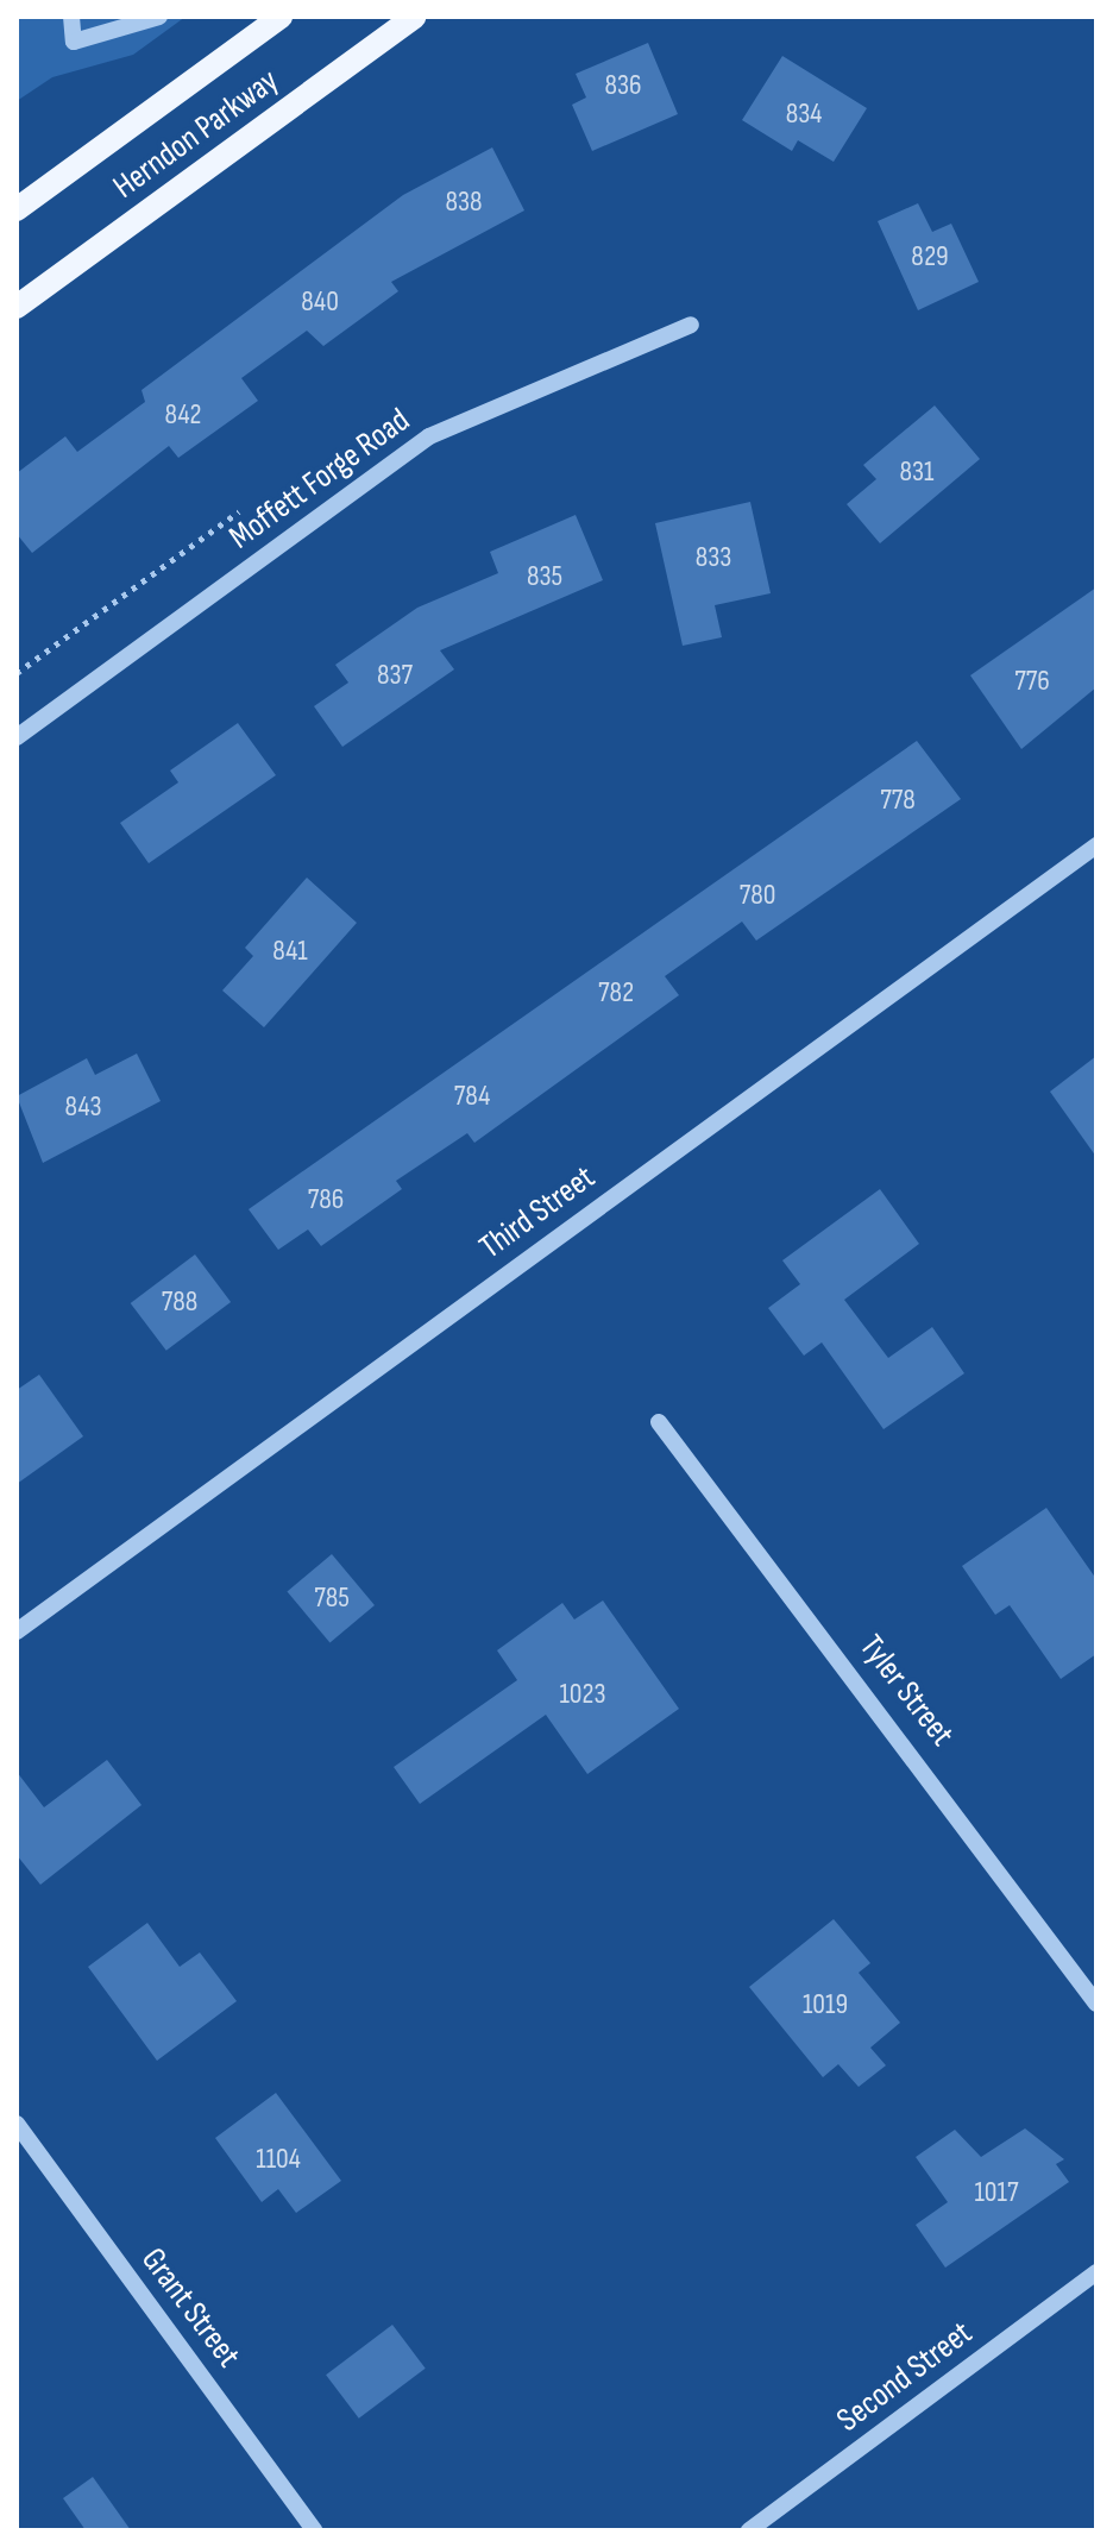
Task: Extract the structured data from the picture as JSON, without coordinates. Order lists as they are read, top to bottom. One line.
{"streets":{"main road":["Herndon Parkway"],"street":["Moffett Forge Road","Third Street","Tyler Street","Grant Street","Second Street"]},"house_numbers":["836","834","838","829","840","842","831","833","835","837","776","778","780","841","782","784","843","786","788","785","1023","1019","1104","1017"]}
